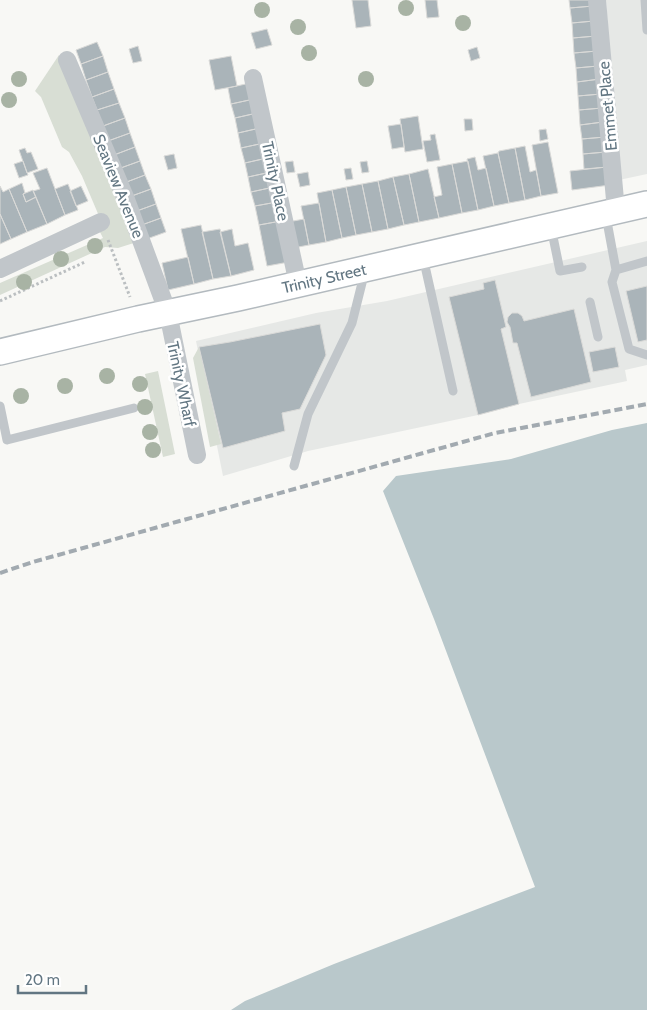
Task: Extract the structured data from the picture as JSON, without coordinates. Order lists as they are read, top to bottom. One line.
{"streets":{"main road":["Trinity Street"],"street":["Emmet Place","Trinity Place","Seaview Avenue","Trinity Wharf"]},"crossings":[["Emmet Place","Trinity Street"],["Trinity Place","Trinity Street"],["Seaview Avenue","Trinity Street"],["Seaview Avenue","Trinity Wharf"],["Trinity Street","Trinity Wharf"]],"scale_bar":"20 m"}
